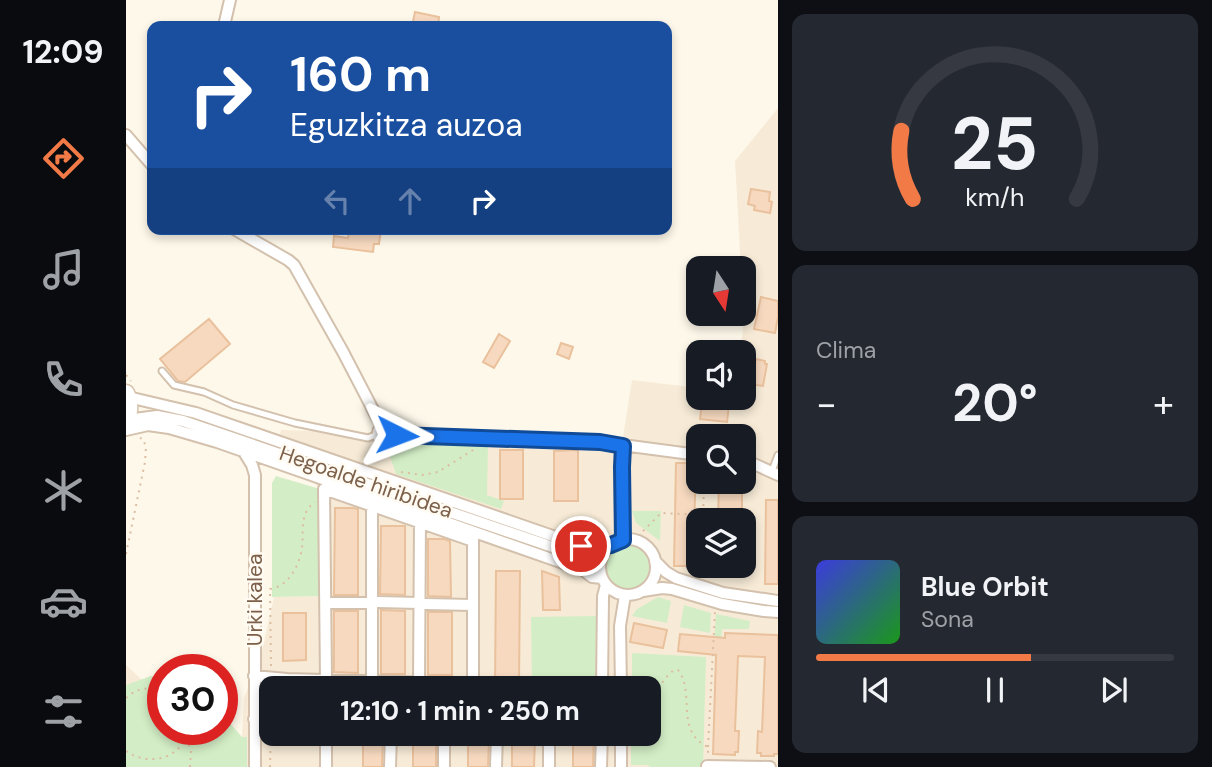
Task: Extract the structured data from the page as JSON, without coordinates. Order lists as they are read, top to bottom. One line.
{"streets":{"street":["Hegoalde hiribidea","Urki kalea"]},"north":"bottom","page":{"tabs":"12:09","turn":["160 m","Eguzkitza auzoa"],"tile":"Clima","heat":["−","20°","+"],"song":["Blue Orbit","Sona"],"limit":"30","trip":"12:10 · 1 min · 250 m","gauge":["25","km/h"]}}
